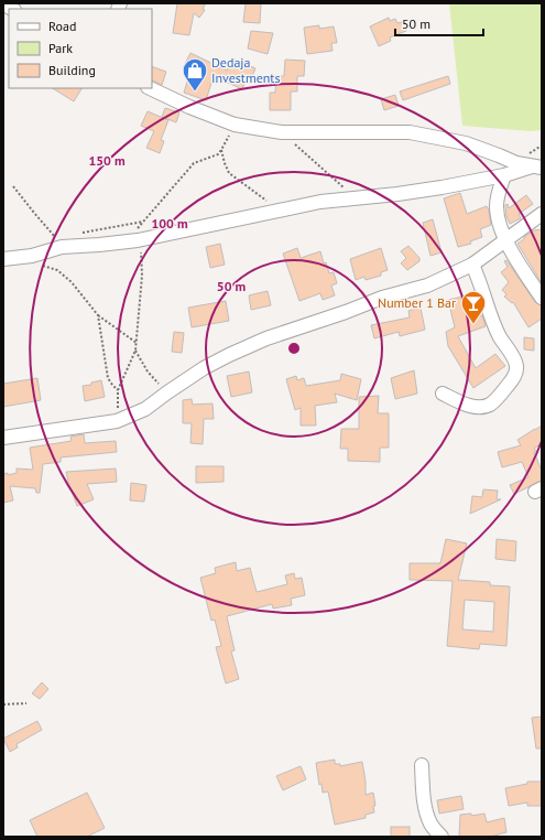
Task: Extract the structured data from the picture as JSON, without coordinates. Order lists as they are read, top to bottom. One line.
{"places":{"shop":["Dedaja Investments"],"bar":["Number 1 Bar"]},"legend":["Road","Park","Building"],"scale_bar":"50 m","rings":["150 m","100 m","50 m"]}
